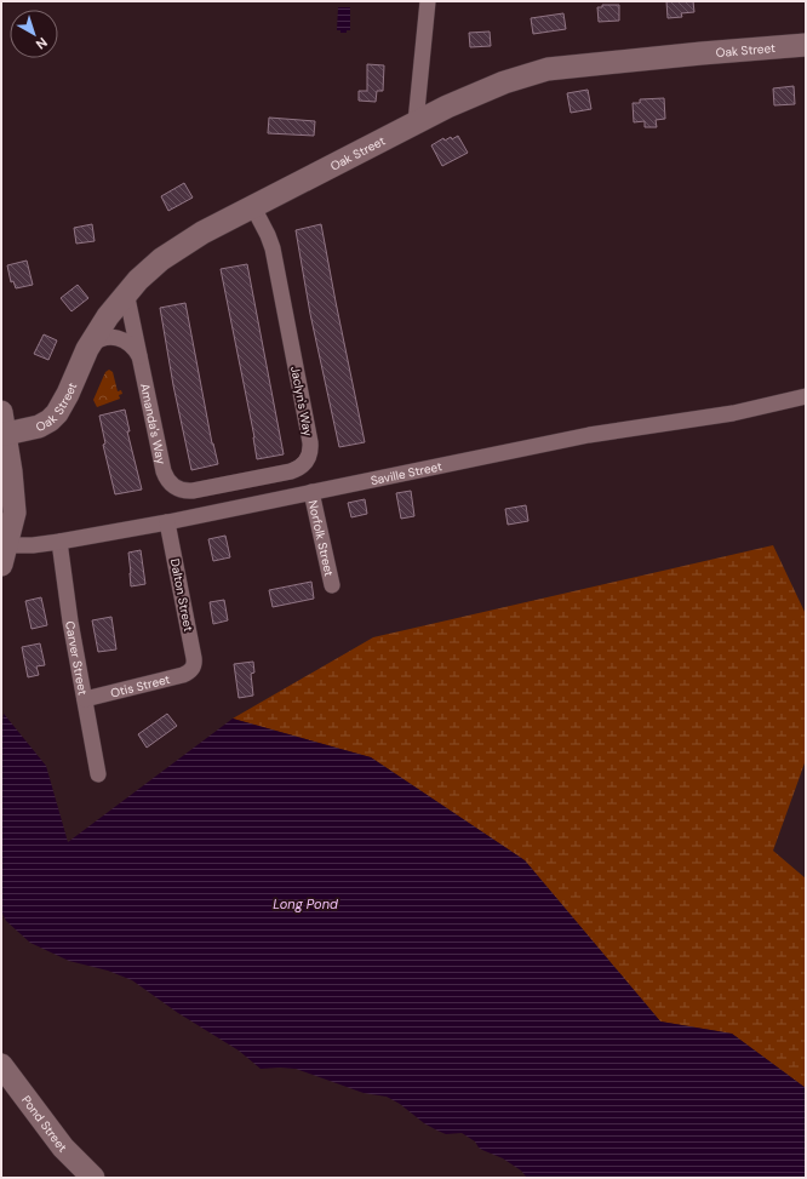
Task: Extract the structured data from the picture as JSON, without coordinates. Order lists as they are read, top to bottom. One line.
{"streets":{"street":["Oak Street","Jaclyn's Way","Amanda's Way","Saville Street","Norfolk Street","Dalton Street","Carver Street","Otis Street","Pond Street"]},"crossings":[["Oak Street","Jaclyn's Way"],["Oak Street","Amanda's Way"],["Jaclyn's Way","Amanda's Way"],["Saville Street","Norfolk Street"],["Saville Street","Dalton Street"],["Saville Street","Carver Street"],["Dalton Street","Otis Street"],["Carver Street","Otis Street"]],"water":["Long Pond"],"north":"bottom right"}
